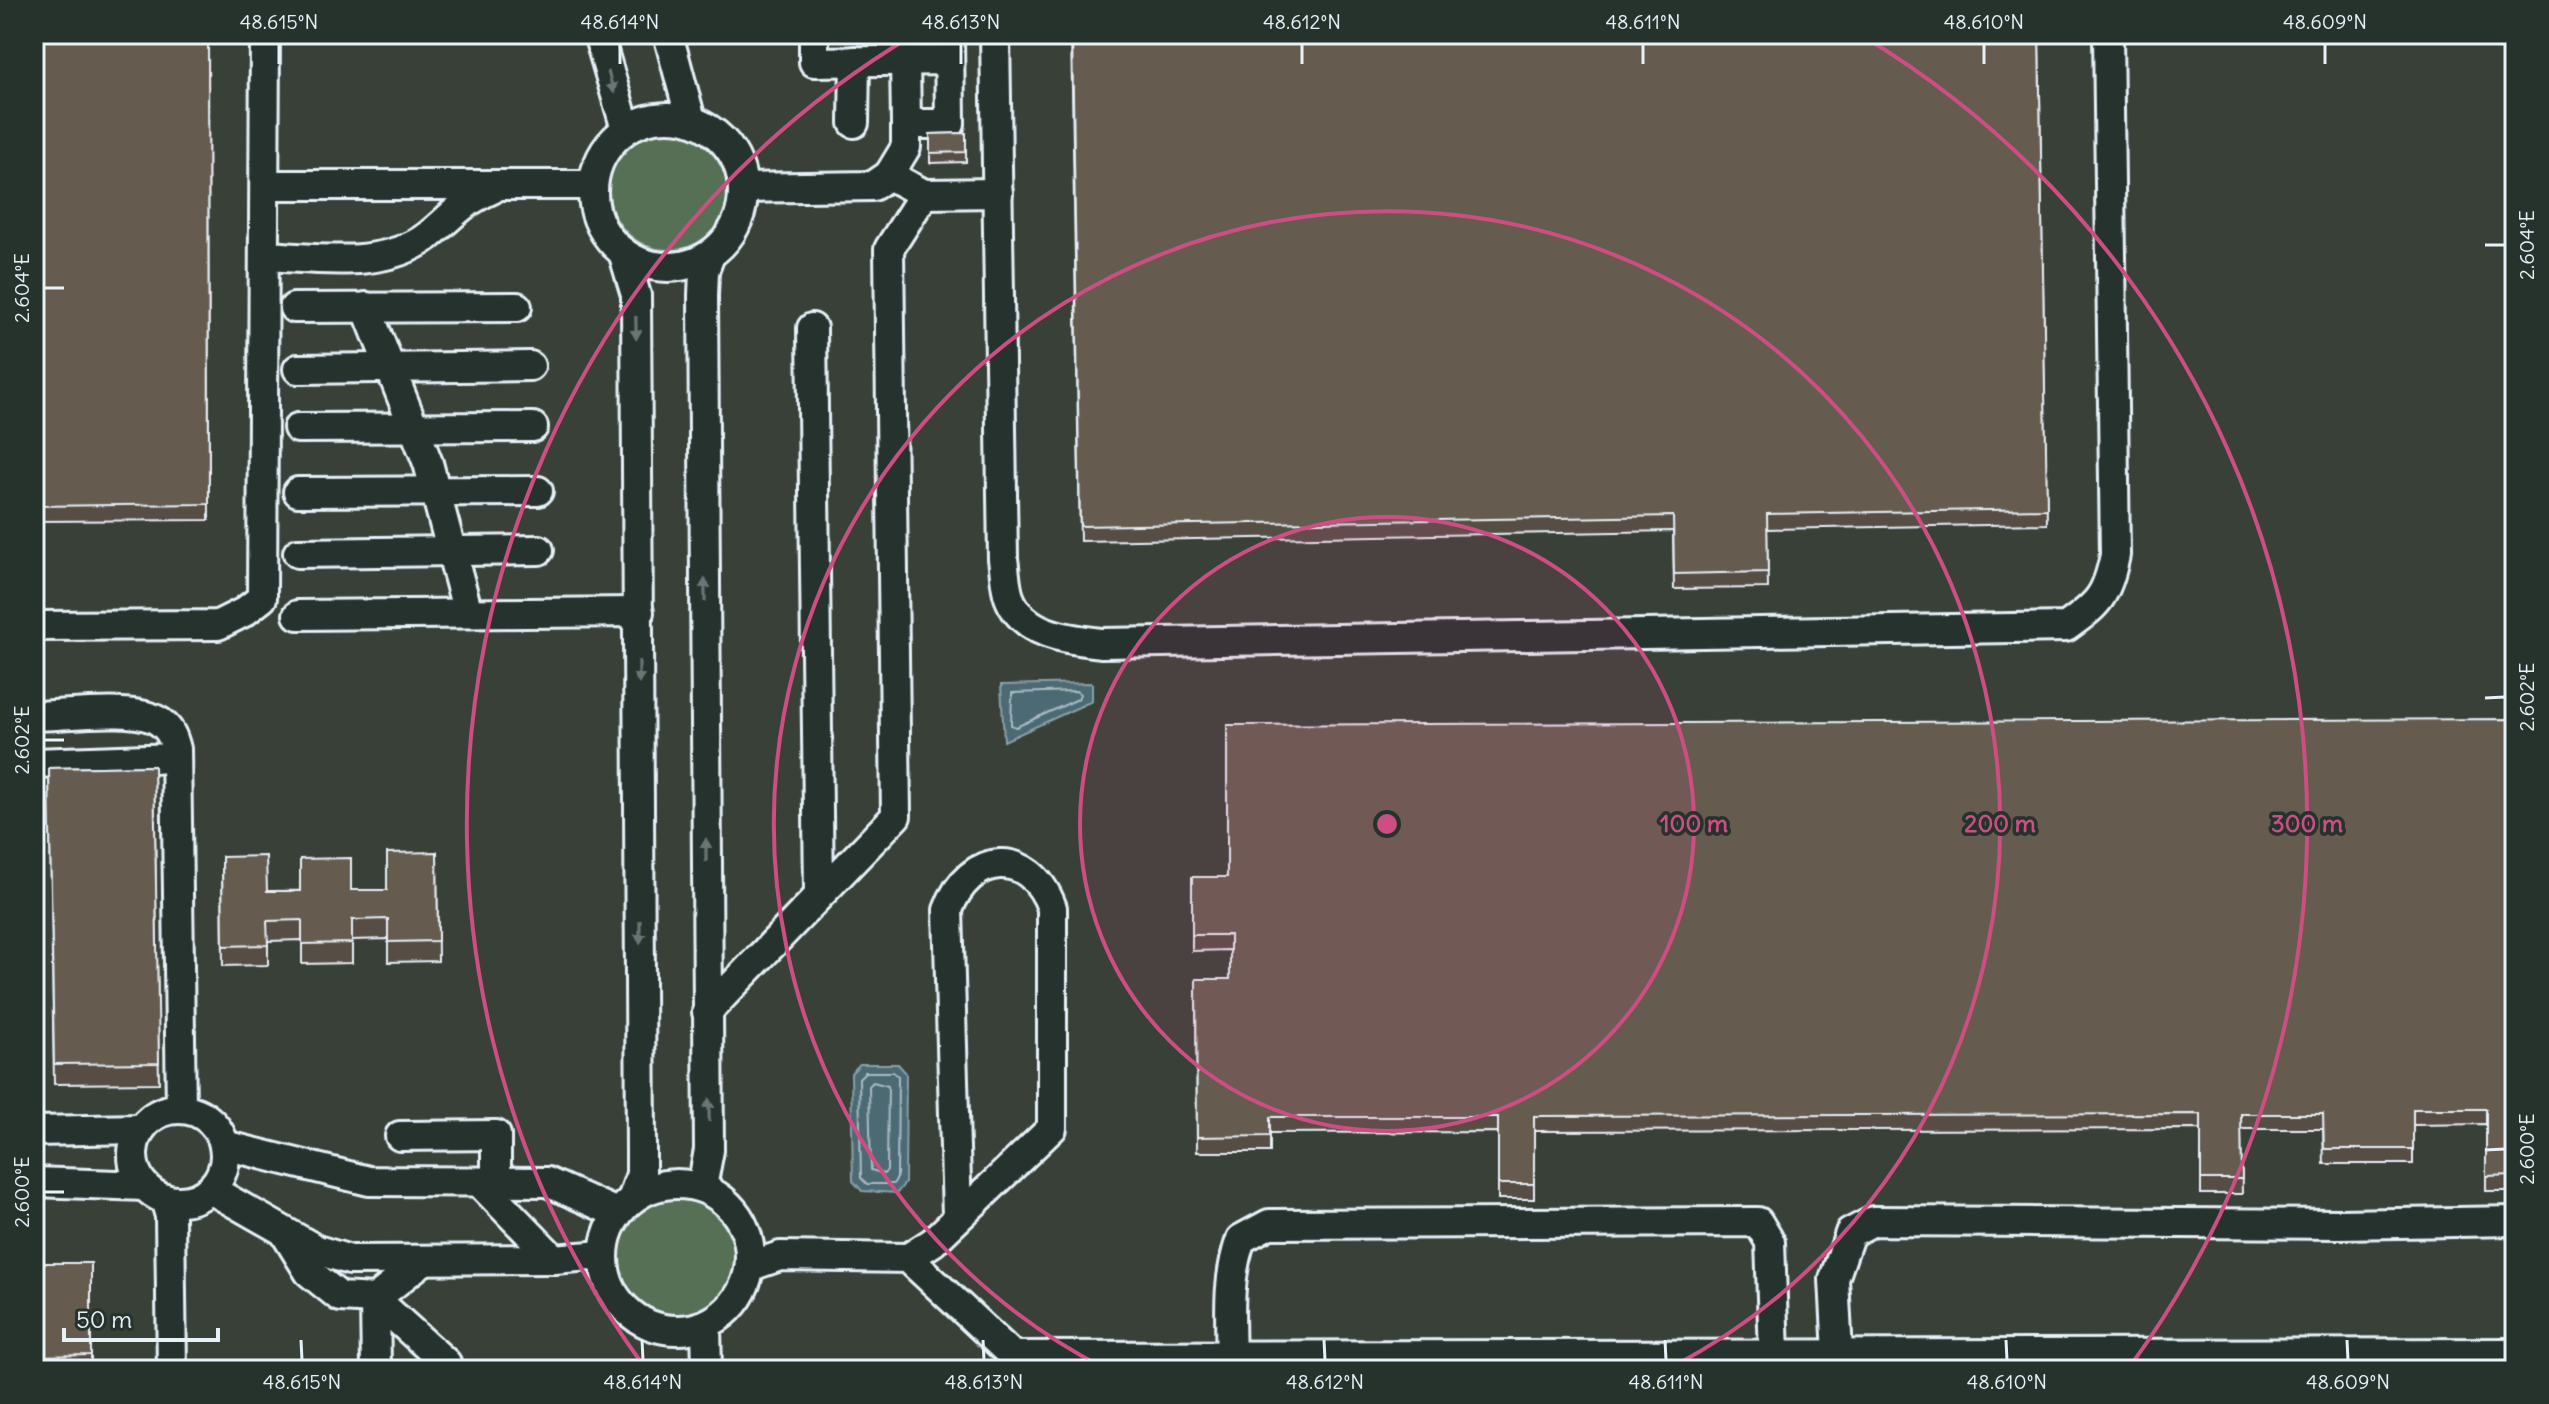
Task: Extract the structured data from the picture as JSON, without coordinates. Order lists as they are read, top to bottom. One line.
{"scale_bar":"50 m","coordinates":["48.615°N","48.614°N","48.613°N","48.612°N","48.611°N","48.610°N","48.609°N","2.604°E","2.602°E","2.600°E"],"rings":["100 m","200 m","300 m"]}
